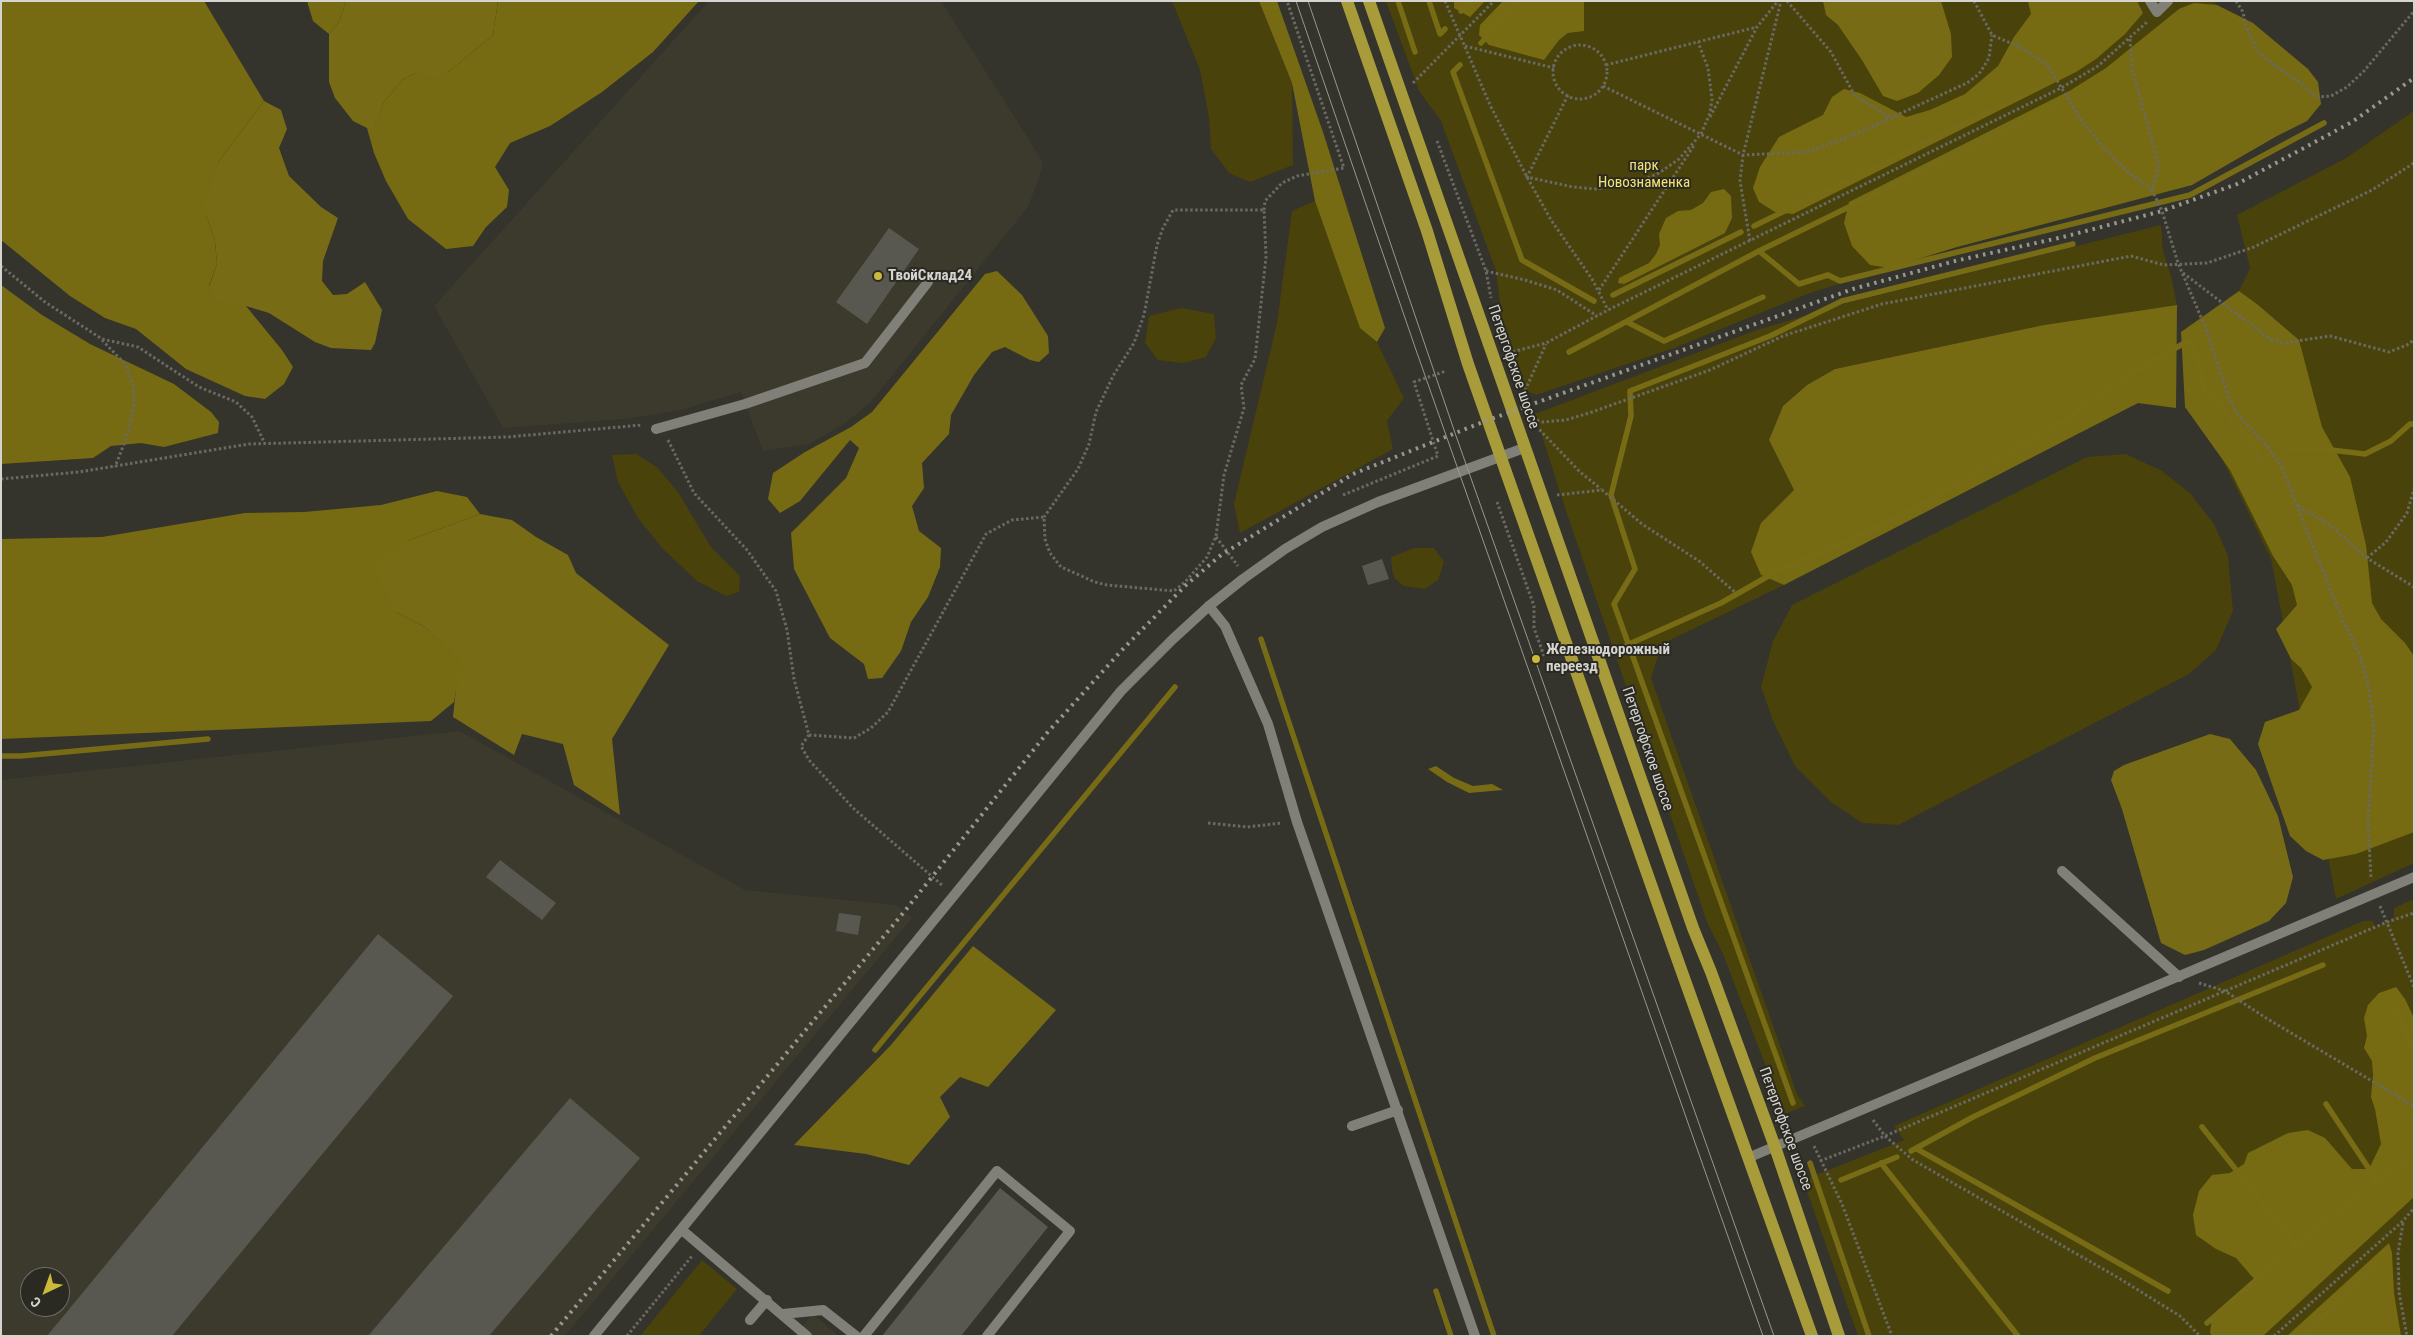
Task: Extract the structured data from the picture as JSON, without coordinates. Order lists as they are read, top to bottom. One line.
{"streets":{"main road":["Петергофское шоссе"]},"parks":["парк Новознаменка"],"places":["ТвойСклад24","Железнодорожный переезд"],"north":"bottom left"}
